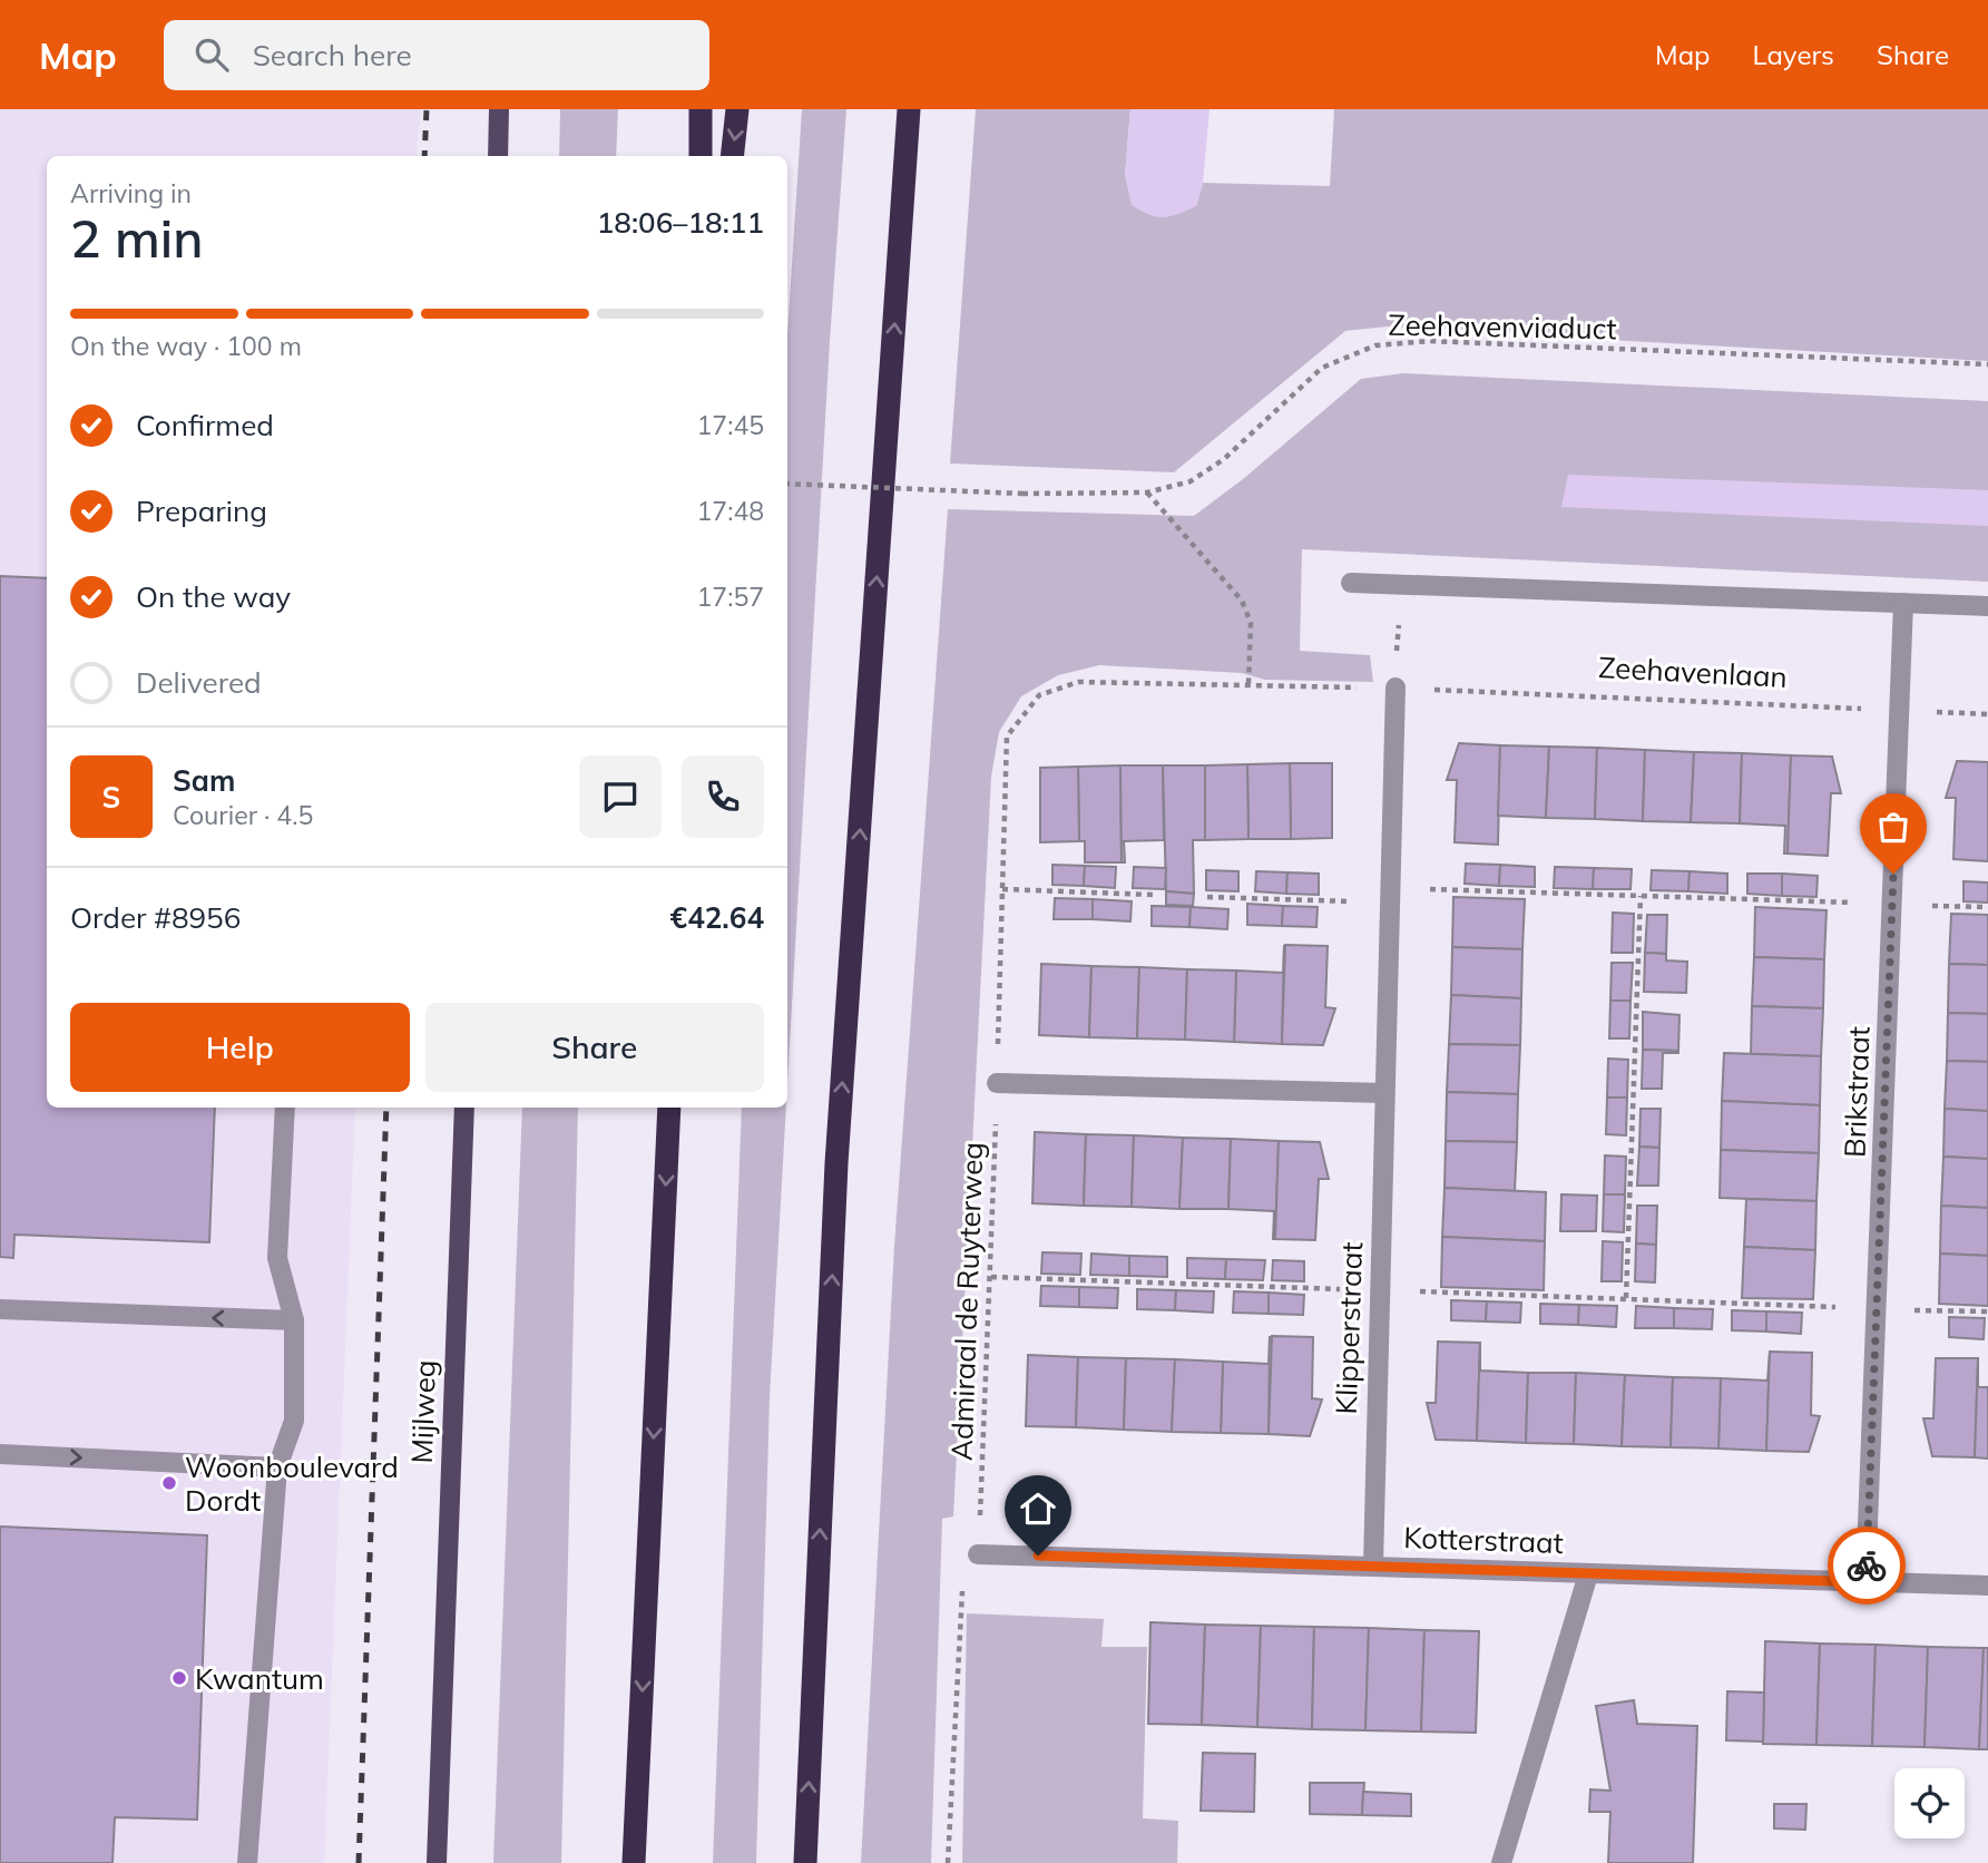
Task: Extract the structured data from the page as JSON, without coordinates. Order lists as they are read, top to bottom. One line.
{"streets":{"main road":["Mijlweg"],"street":["Brikstraat","Klipperstraat","Kotterstraat"],"path":["Zeehavenviaduct","Zeehavenlaan","Admiraal de Ruyterweg"]},"crossings":[["Zeehavenlaan","Brikstraat"],["Zeehavenlaan","Admiraal de Ruyterweg"],["Zeehavenlaan","Klipperstraat"],["Brikstraat","Kotterstraat"],["Admiraal de Ruyterweg","Kotterstraat"],["Klipperstraat","Kotterstraat"]],"places":["Woonboulevard Dordt","Kwantum"],"page":{"header":"Map","search":"Search here","nav":["Map","Layers","Share"],"heading":["2 min","Arriving in","18:06–18:11"],"panel":["Sam","Courier · 4.5","Order #8956","€42.64"],"bar":"On the way · 100 m","list":[["Confirmed","17:45"],["Preparing","17:48"],["On the way","17:57"],"Delivered"],"round":"S","buttons":["Help","Share"]}}
